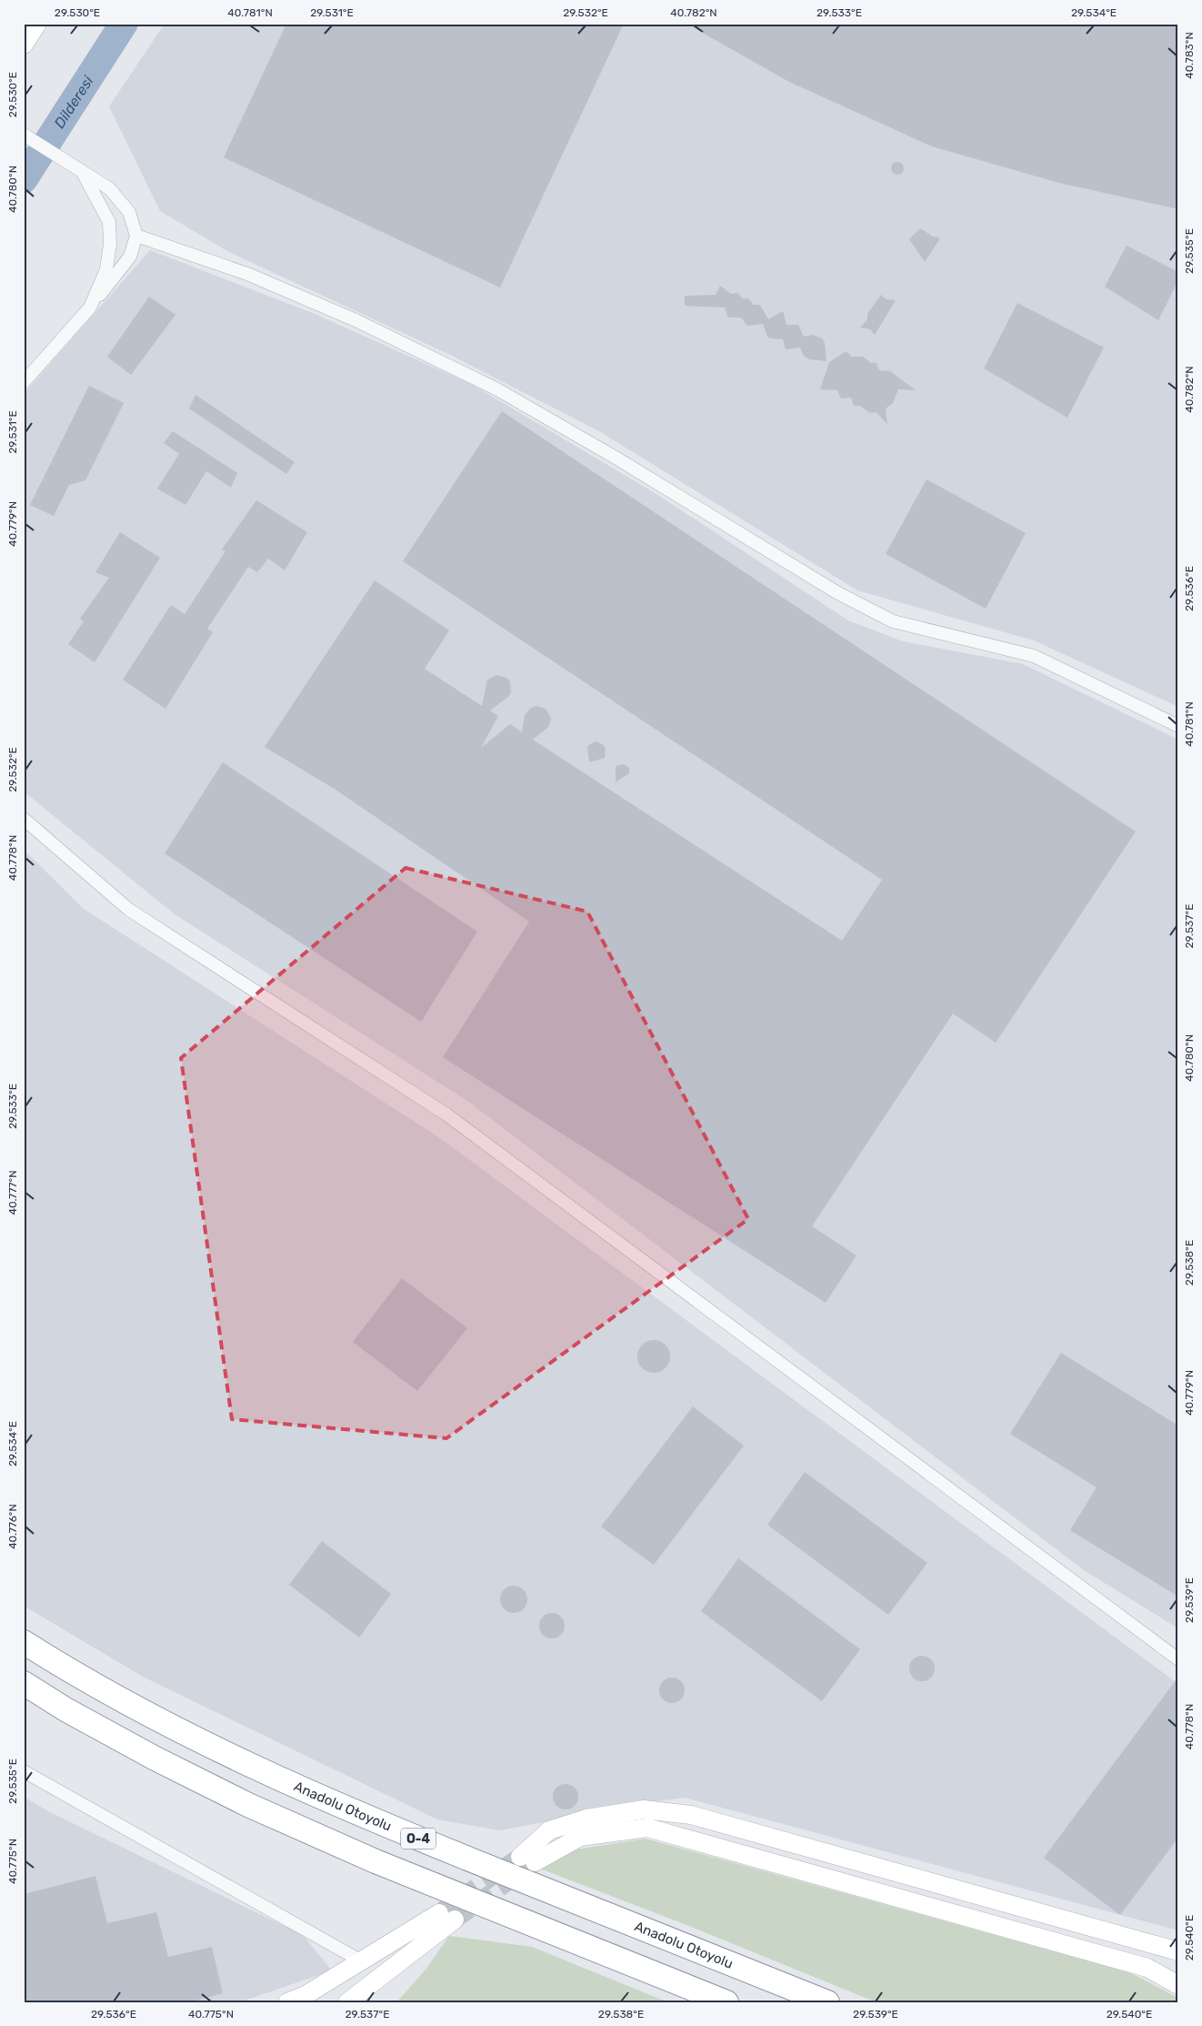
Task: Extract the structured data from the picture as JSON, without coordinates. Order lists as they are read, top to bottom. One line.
{"streets":{"highway":["Anadolu Otoyolu","O-4"]},"water":["Dilderesi"],"coordinates":["29.530°E","40.781°N","29.531°E","29.532°E","40.782°N","29.533°E","29.534°E","40.783°N","40.780°N","29.535°E","40.779°N","29.536°E","40.778°N","29.537°E","40.777°N","29.538°E","40.776°N","29.539°E","40.775°N","29.540°E"]}
